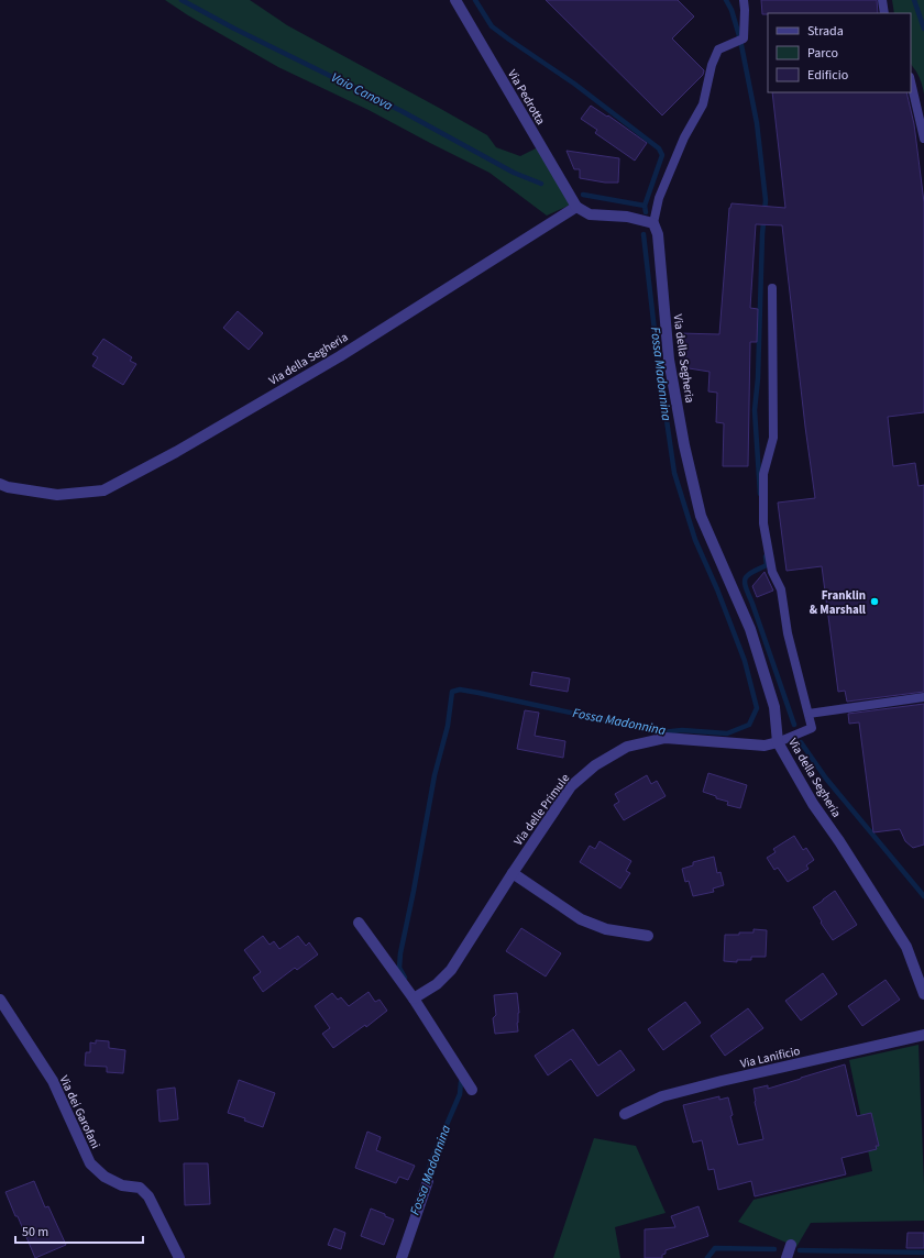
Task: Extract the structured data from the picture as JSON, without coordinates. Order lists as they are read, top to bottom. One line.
{"streets":{"street":["Via Pedrotta","Via della Segheria","Via delle Primule","Via Lanificio","Via dei Garofani"]},"crossings":[["Via Pedrotta","Via della Segheria"],["Via della Segheria","Via delle Primule"]],"water":["Vaio Canova","Fossa Madonnina"],"places":["Franklin & Marshall"],"legend":["Strada","Parco","Edificio"],"scale_bar":"50 m"}
